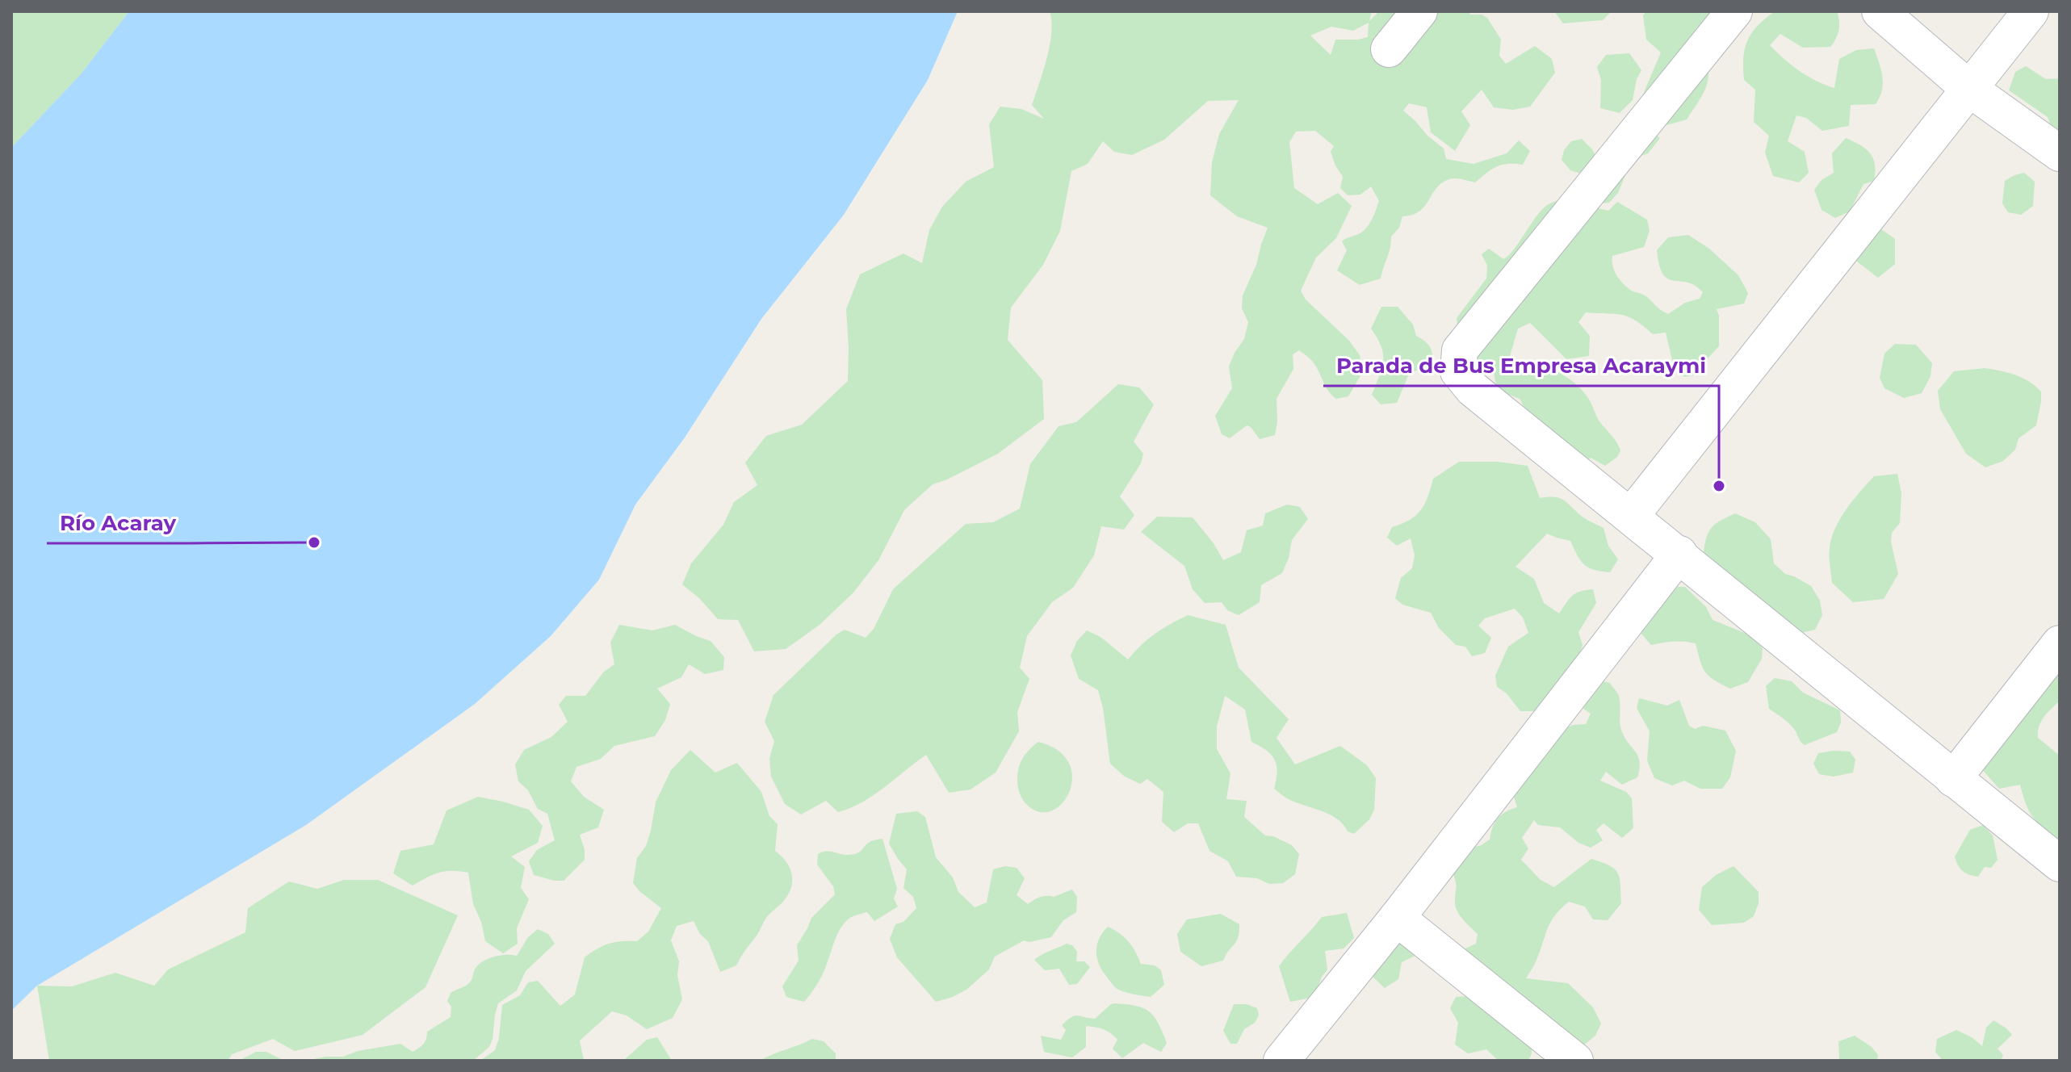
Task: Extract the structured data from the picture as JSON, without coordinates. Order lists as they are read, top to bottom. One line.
{"places":["Parada de Bus Empresa Acaraymi","Río Acaray"]}
